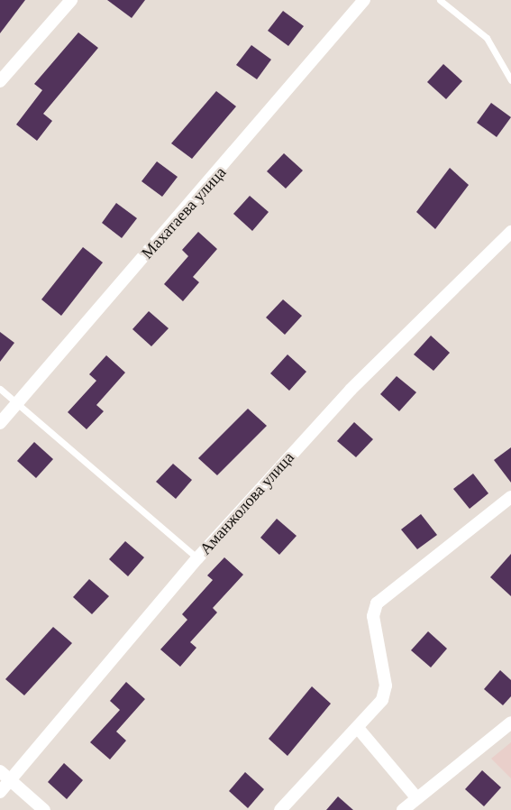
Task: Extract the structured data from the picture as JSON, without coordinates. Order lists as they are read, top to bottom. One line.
{"streets":{"street":["Махатаева улица","Аманжолова улица"]}}
